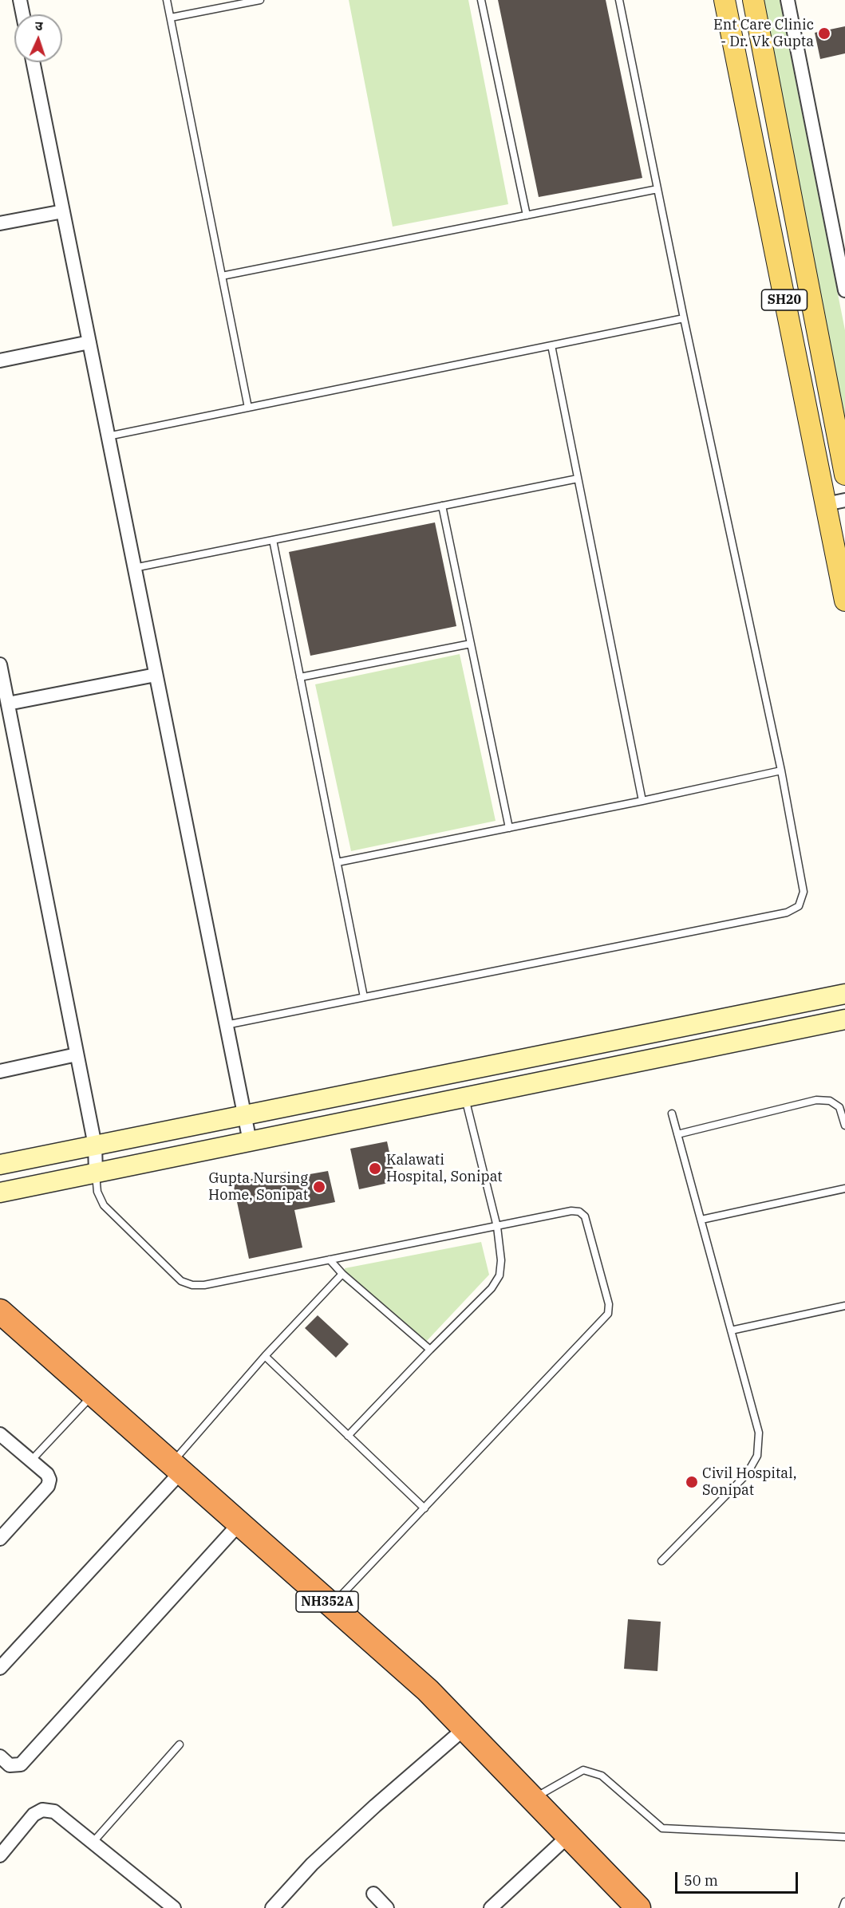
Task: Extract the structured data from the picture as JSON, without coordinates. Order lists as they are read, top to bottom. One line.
{"streets":{"highway":["NH352A"],"main road":["SH20"]},"places":["Ent Care Clinic - Dr. Vk Gupta","Kalawati Hospital, Sonipat","Gupta Nursing Home, Sonipat","Civil Hospital, Sonipat"],"scale_bar":"50 m","north":"top"}
